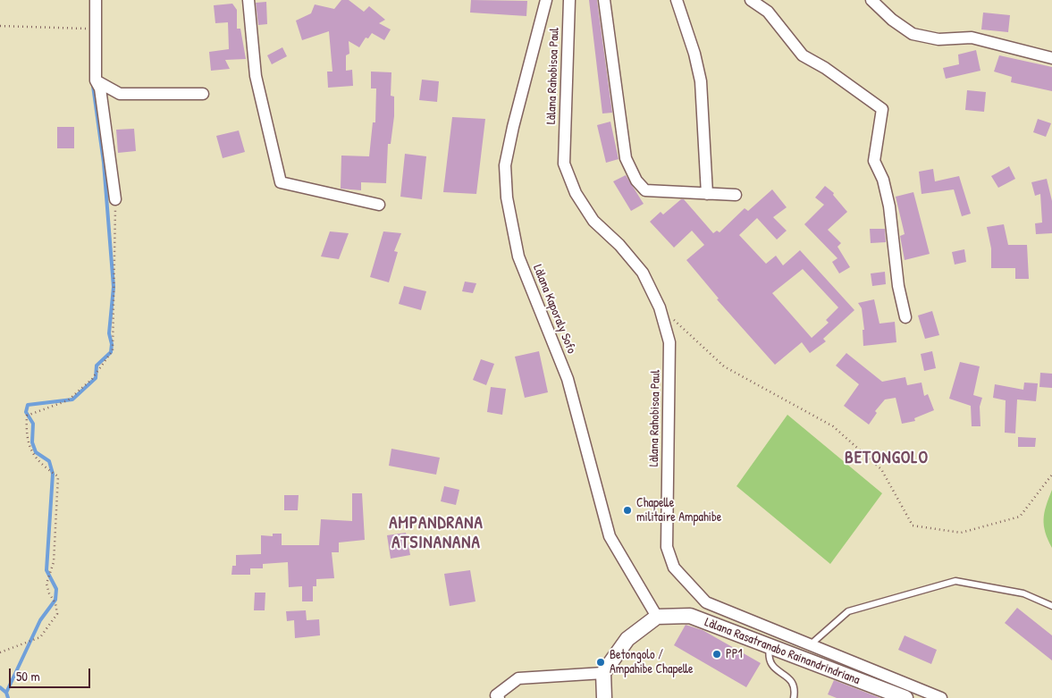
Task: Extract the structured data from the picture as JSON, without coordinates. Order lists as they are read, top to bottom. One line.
{"streets":{"street":["Làlana Rahobisoa Paul","Làlana Kaporaly Sofo","Làlana Rasatranabo Rainandrindriana"]},"crossings":[["Làlana Kaporaly Sofo","Làlana Rasatranabo Rainandrindriana"]],"districts":["BETONGOLO","AMPANDRANA ATSINANANA"],"places":["Chapelle militaire Ampahibe","PP1","Betongolo / Ampahibe Chapelle"],"scale_bar":"50 m"}
